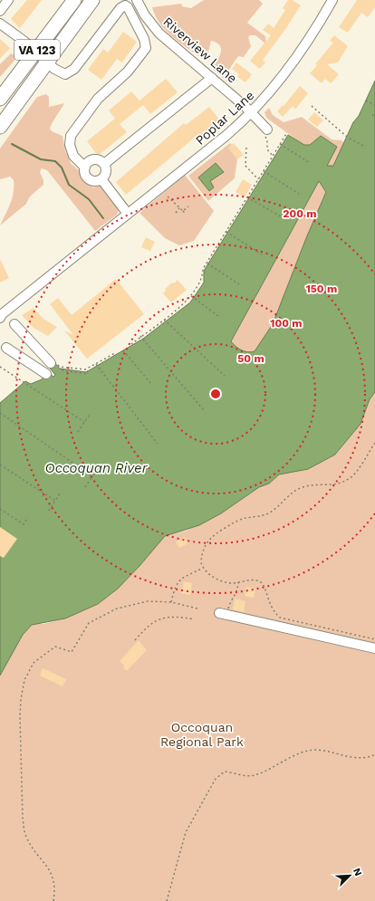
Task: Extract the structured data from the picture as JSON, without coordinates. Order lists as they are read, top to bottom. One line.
{"streets":{"highway":["VA 123"],"street":["Riverview Lane","Poplar Lane"]},"crossings":[["Riverview Lane","Poplar Lane"]],"water":["Occoquan River"],"parks":["Occoquan Regional Park"],"north":"top right","rings":["200 m","150 m","100 m","50 m"]}
